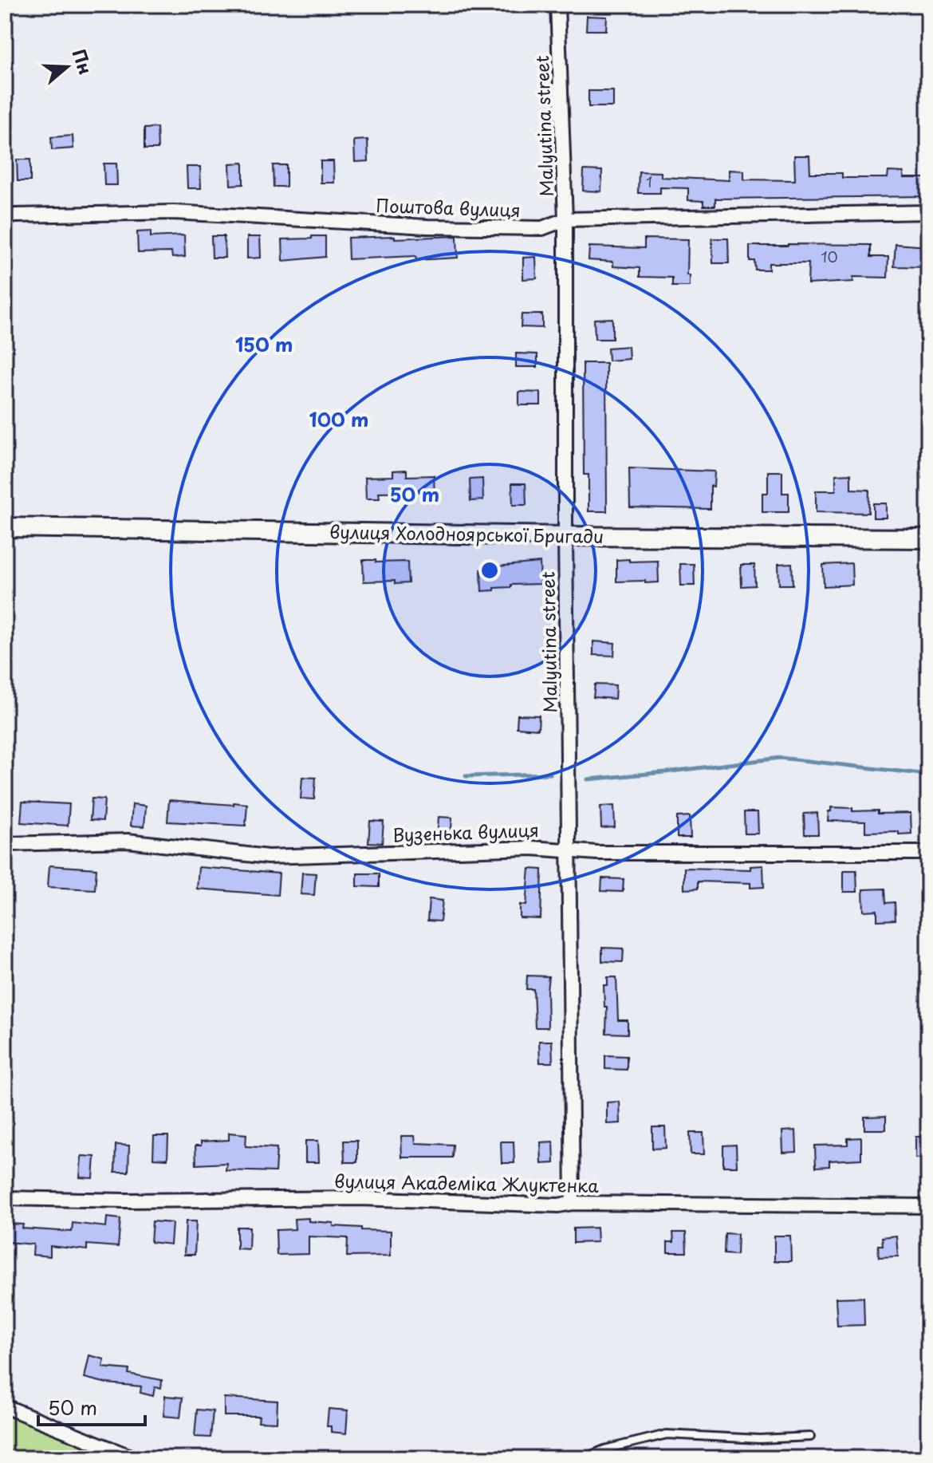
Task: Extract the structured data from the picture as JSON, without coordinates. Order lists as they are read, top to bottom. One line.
{"streets":{"street":["Malyutina street","Поштова вулиця","вулиця Холодноярської Бригади","Вузенька вулиця","вулиця Академіка Жлуктенка"]},"crossings":[["Malyutina street","Поштова вулиця"],["Malyutina street","вулиця Холодноярської Бригади"],["Malyutina street","Вузенька вулиця"],["Malyutina street","вулиця Академіка Жлуктенка"]],"house_numbers":["1","10"],"scale_bar":"50 m","north":"right","rings":["150 m","100 m","50 m"]}
